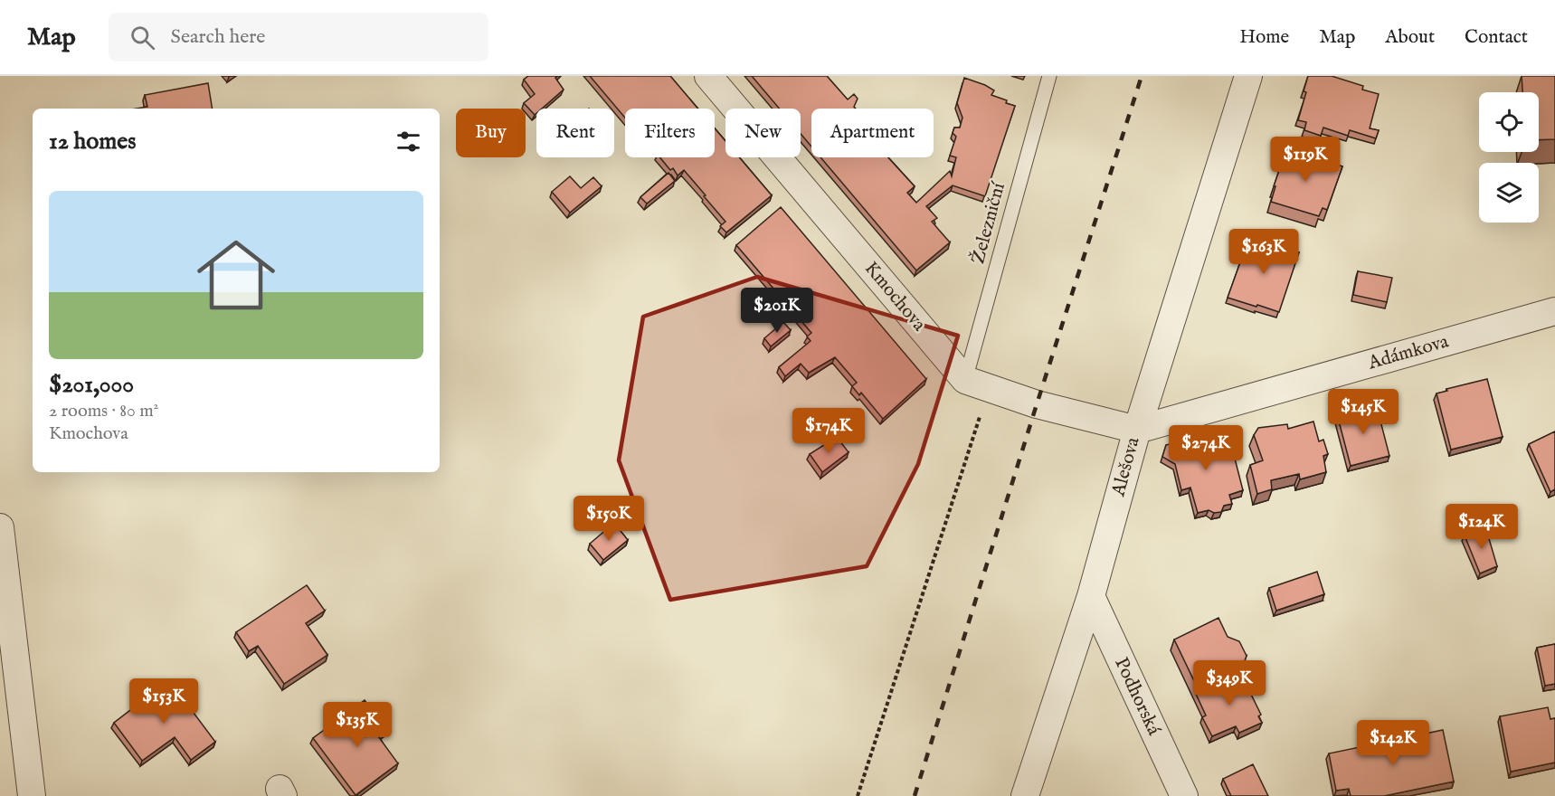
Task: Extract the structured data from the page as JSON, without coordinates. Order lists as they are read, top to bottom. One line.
{"streets":{"street":["Kmochova","Adámkova","Alešova","Podhorská"],"lane":["Železniční"]},"crossings":[["Železniční","Kmochova"],["Adámkova","Alešova"],["Alešova","Podhorská"]],"page":{"header":"Map","search":"Search here","nav":["Home","Map","About","Contact"],"chip":["Buy","Rent","Filters","New","Apartment"],"heading":"12 homes","price":["$119K","$163K","$201K","$145K","$174K","$274K","$150K","$124K","$349K","$153K","$135K","$142K"],"list":[{"name":"$201,000","note":"2 rooms · 80 m² · Kmochova"}]}}
